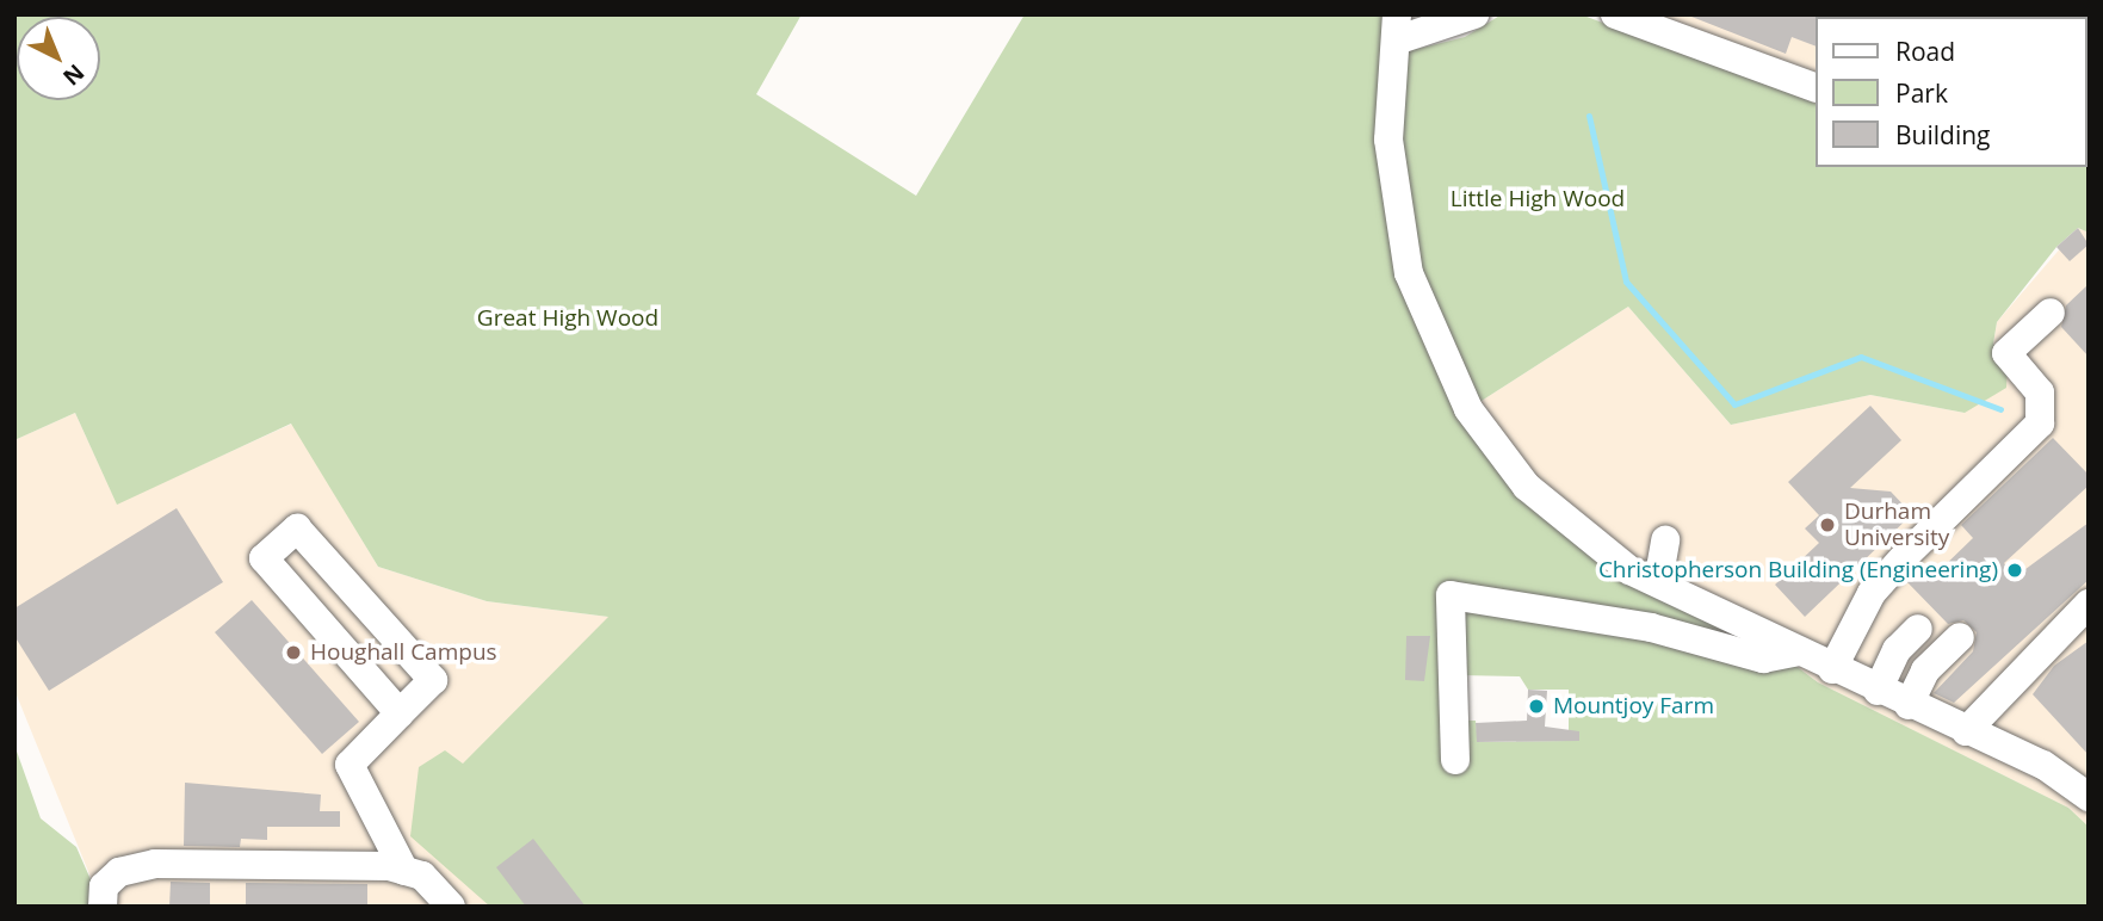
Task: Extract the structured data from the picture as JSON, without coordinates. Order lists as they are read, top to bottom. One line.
{"parks":["Little High Wood","Great High Wood"],"places":["Durham University","Christopherson Building (Engineering)","Houghall Campus","Mountjoy Farm"],"legend":["Road","Park","Building"],"north":"bottom right"}
